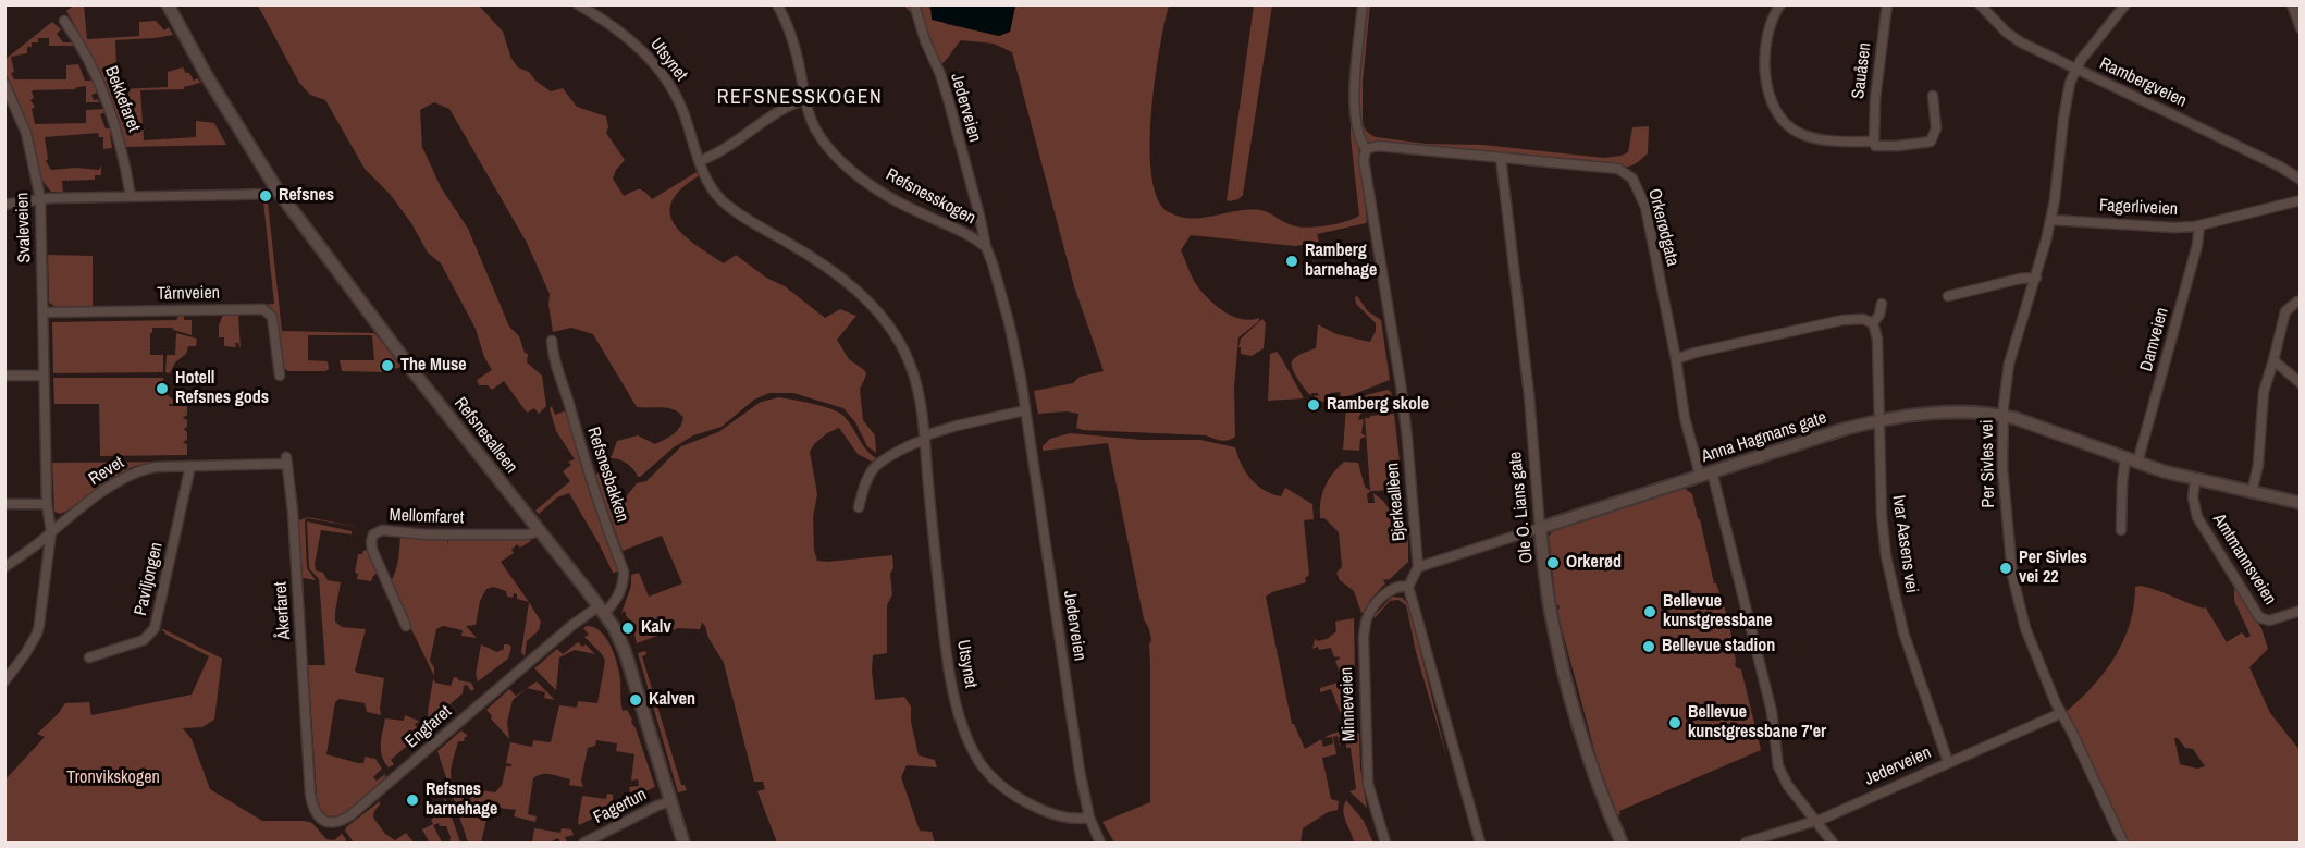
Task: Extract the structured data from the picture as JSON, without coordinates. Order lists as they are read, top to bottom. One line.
{"streets":{"street":["Utsynet","Sauåsen","Rambergveien","Bekkefaret","Jederveien","Refsnesskogen","Fagerliveien","Svaleveien","Orkerødgata","Tårnveien","Damveien","Refsnesalleen","Anna Hagmans gate","Per Sivles vei","Revet","Refsnesbakken","Bjerkeallèen","Ole O. Lians gate","Mellomfaret","Ivar Aasens vei","Amtmannsveien","Paviljongen","Åkerfaret","Minneveien","Engfaret","Fagertun"]},"crossings":[["Utsynet","Jederveien"],["Rambergveien","Per Sivles vei"],["Jederveien","Refsnesskogen"],["Jederveien","Orkerødgata"],["Jederveien","Per Sivles vei"],["Jederveien","Ivar Aasens vei"],["Fagerliveien","Damveien"],["Fagerliveien","Per Sivles vei"],["Svaleveien","Tårnveien"],["Svaleveien","Revet"],["Orkerødgata","Anna Hagmans gate"],["Orkerødgata","Bjerkeallèen"],["Orkerødgata","Ole O. Lians gate"],["Damveien","Anna Hagmans gate"],["Refsnesalleen","Refsnesbakken"],["Refsnesalleen","Mellomfaret"],["Refsnesalleen","Engfaret"],["Refsnesalleen","Fagertun"],["Anna Hagmans gate","Per Sivles vei"],["Anna Hagmans gate","Bjerkeallèen"],["Anna Hagmans gate","Ole O. Lians gate"],["Anna Hagmans gate","Ivar Aasens vei"],["Anna Hagmans gate","Amtmannsveien"],["Revet","Paviljongen"],["Revet","Åkerfaret"],["Refsnesbakken","Engfaret"],["Åkerfaret","Engfaret"]],"districts":["REFSNESSKOGEN"],"parks":["Tronvikskogen"],"places":["Refsnes","Ramberg barnehage","The Muse","Hotell Refsnes gods","Ramberg skole","Orkerød","Per Sivles vei 22","Bellevue kunstgressbane","Kalv","Bellevue stadion","Kalven","Bellevue kunstgressbane 7'er","Refsnes barnehage"]}
